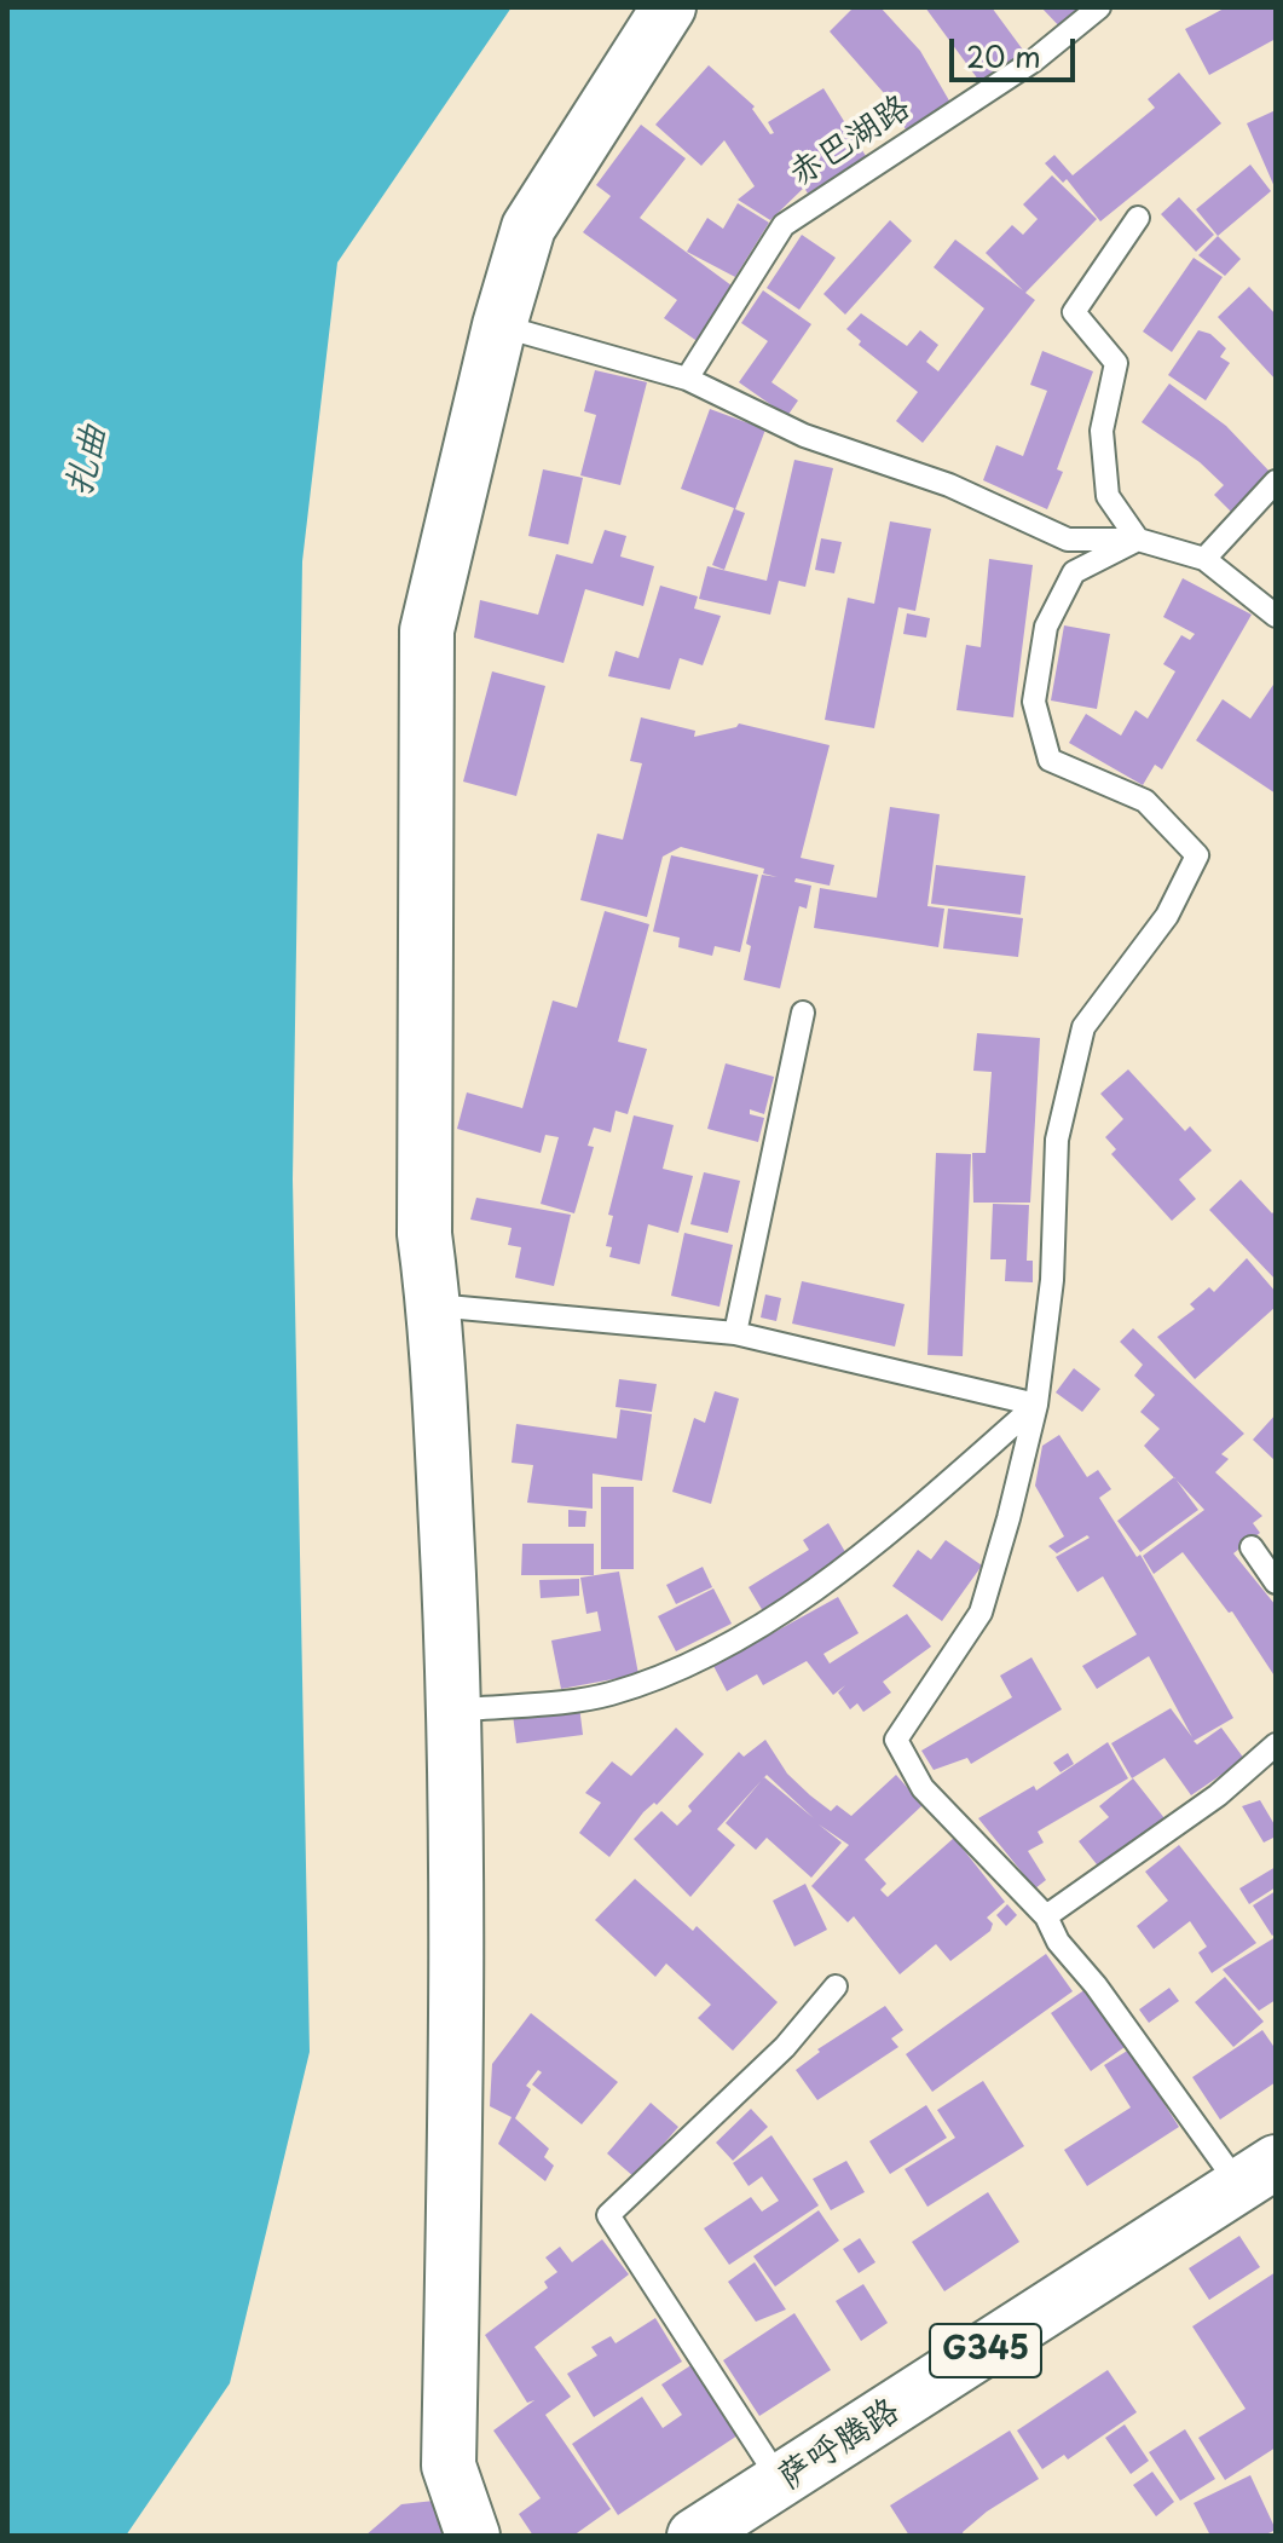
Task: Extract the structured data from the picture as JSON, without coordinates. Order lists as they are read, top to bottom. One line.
{"streets":{"main road":["G345","萨呼腾路"],"lane":["赤巴湖路"]},"water":["扎曲"],"scale_bar":"20 m"}
